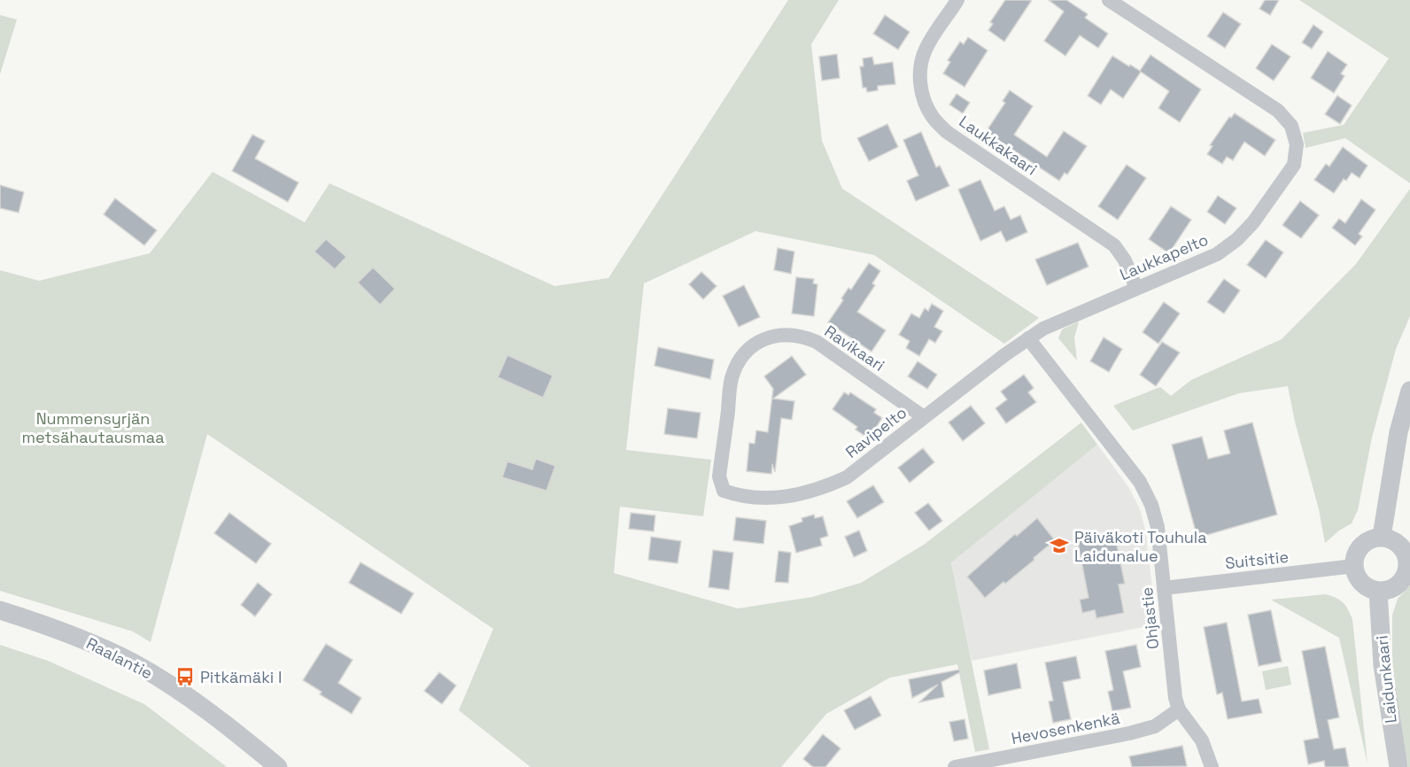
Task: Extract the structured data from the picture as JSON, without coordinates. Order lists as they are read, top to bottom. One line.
{"streets":{"street":["Laukkakaari","Laukkapelto","Ravikaari","Ravipelto","Suitsitie","Ohjastie","Raalantie","Laidunkaari","Hevosenkenkä"]},"crossings":[["Laukkakaari","Laukkapelto"],["Laukkapelto","Ravipelto"],["Laukkapelto","Ohjastie"],["Ravikaari","Ravipelto"],["Ravipelto","Ohjastie"],["Suitsitie","Ohjastie"],["Suitsitie","Laidunkaari"],["Ohjastie","Hevosenkenkä"]],"parks":["Nummensyrjän metsähautausmaa"],"places":{"school or university":["Päiväkoti Touhula Laidunalue"],"bus stop":["Pitkämäki I"]}}
